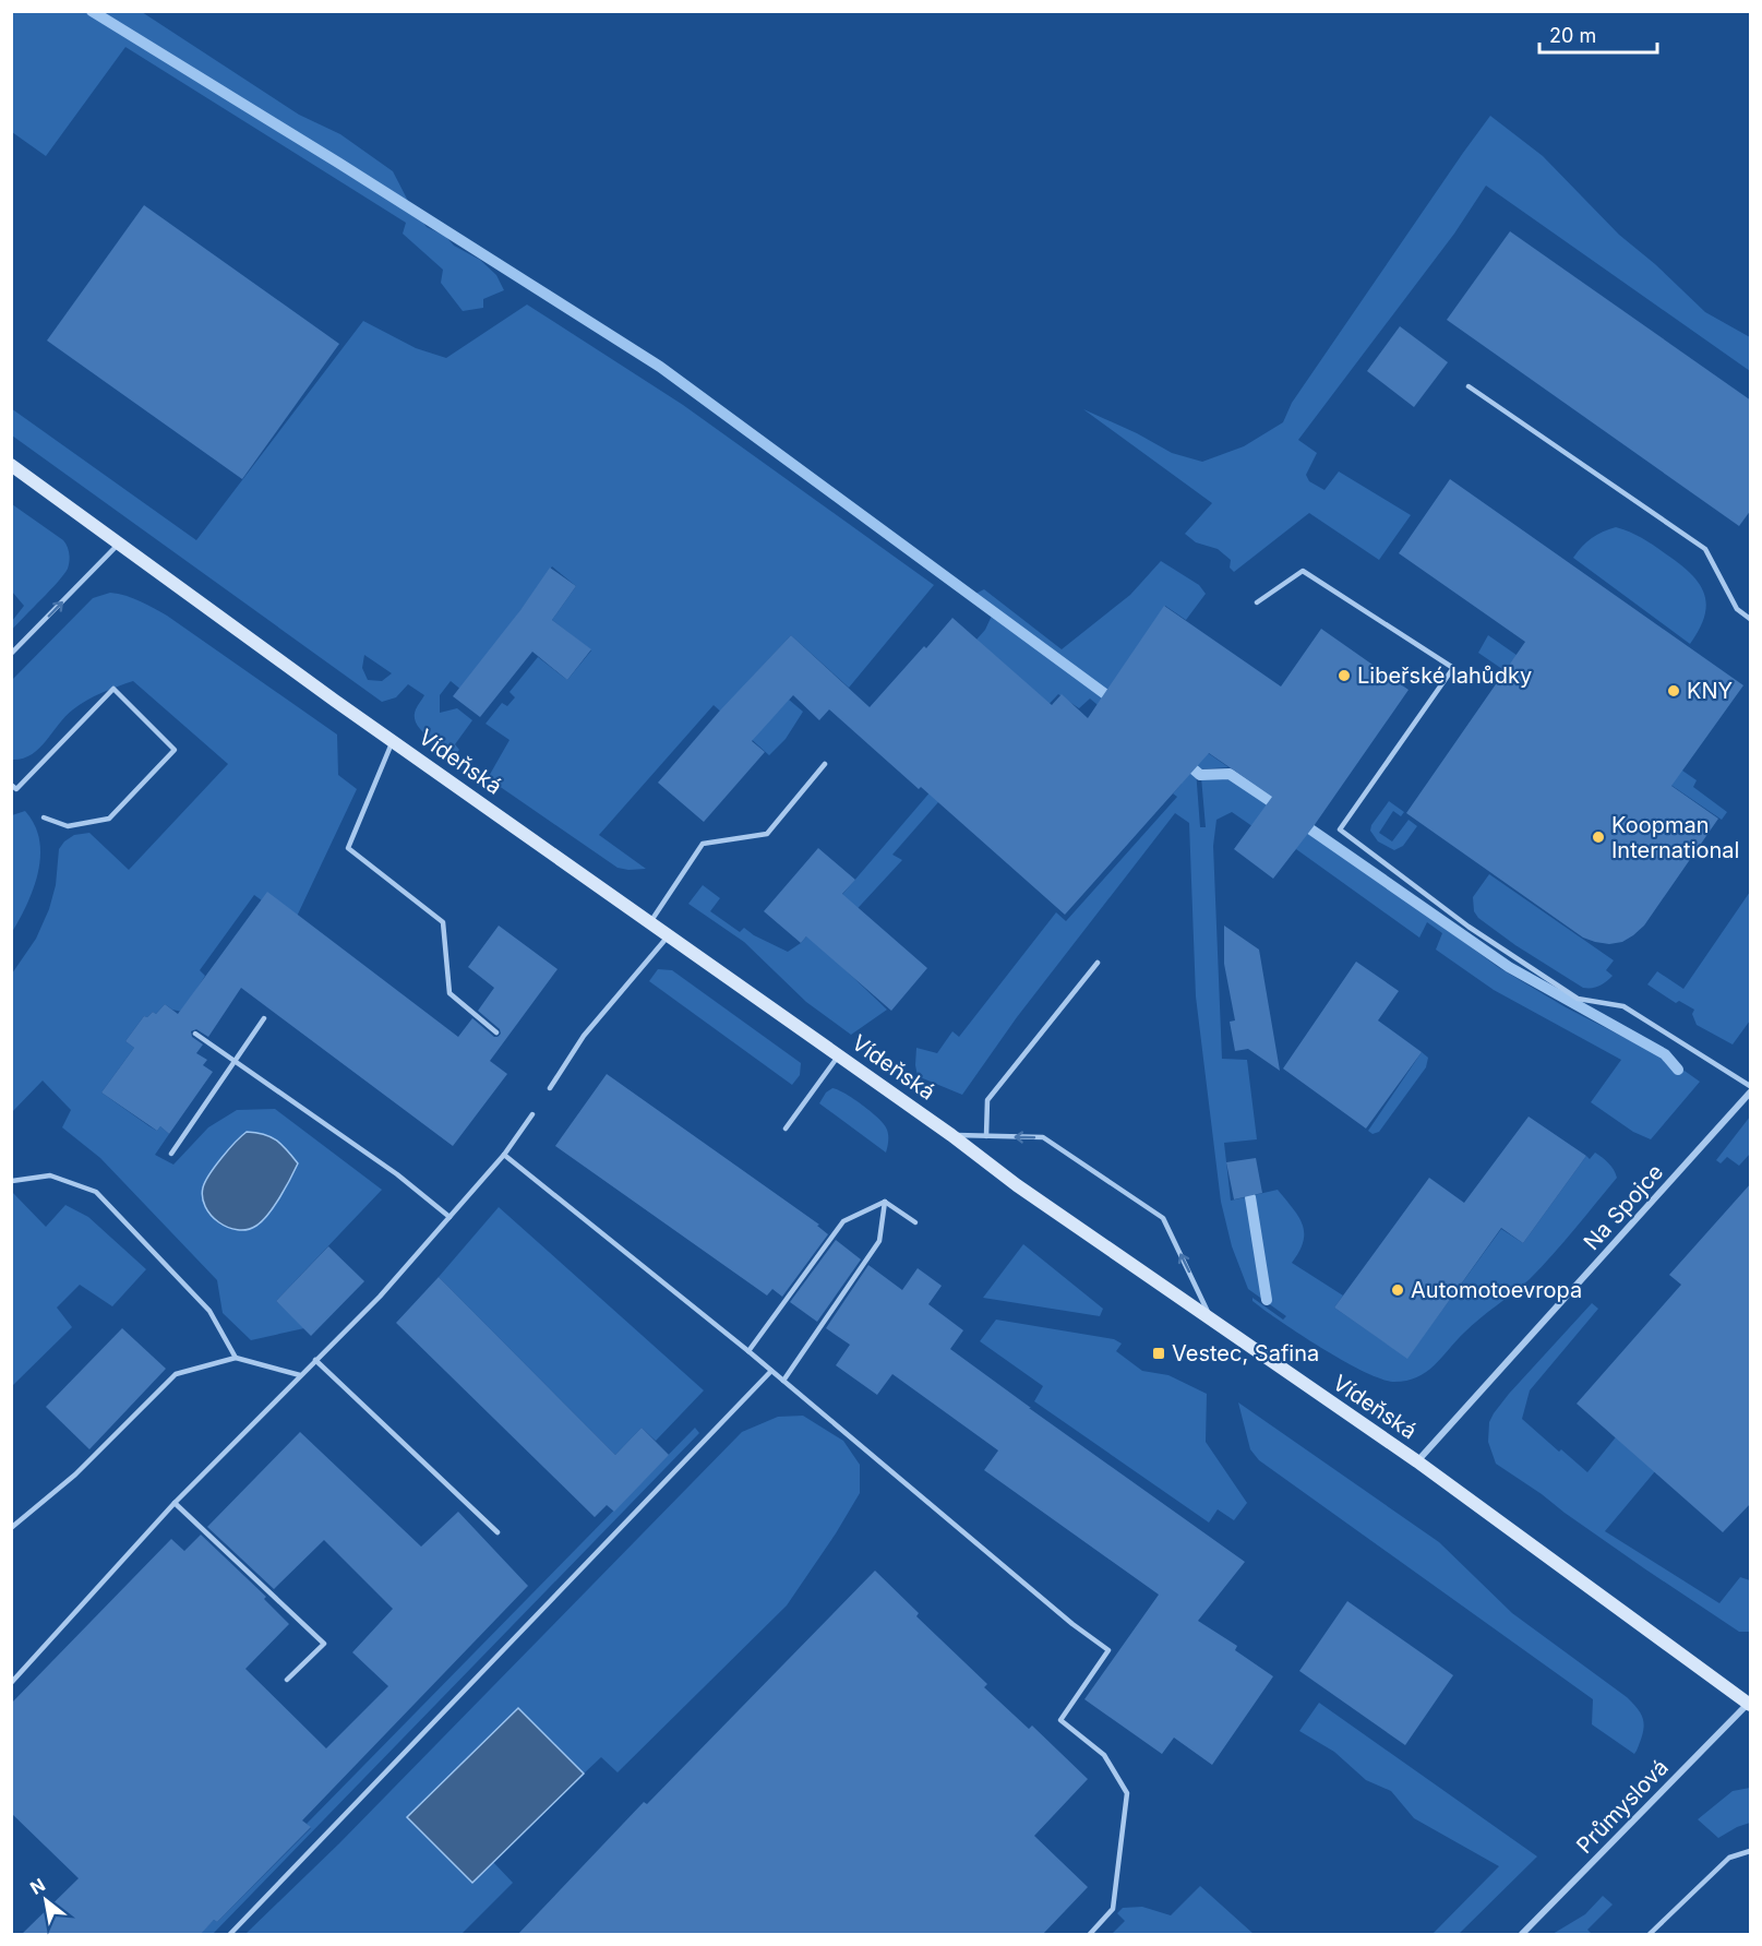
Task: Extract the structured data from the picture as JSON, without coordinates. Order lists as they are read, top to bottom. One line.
{"streets":{"main road":["Vídeňská"],"street":["Na Spojce","Průmyslová"]},"crossings":[["Vídeňská","Na Spojce"],["Vídeňská","Průmyslová"]],"places":{"other":["Libeřské lahůdky","KNY","Koopman International","Automotoevropa"],"transit":["Vestec, Safina"]},"scale_bar":"20 m","north":"top left"}
